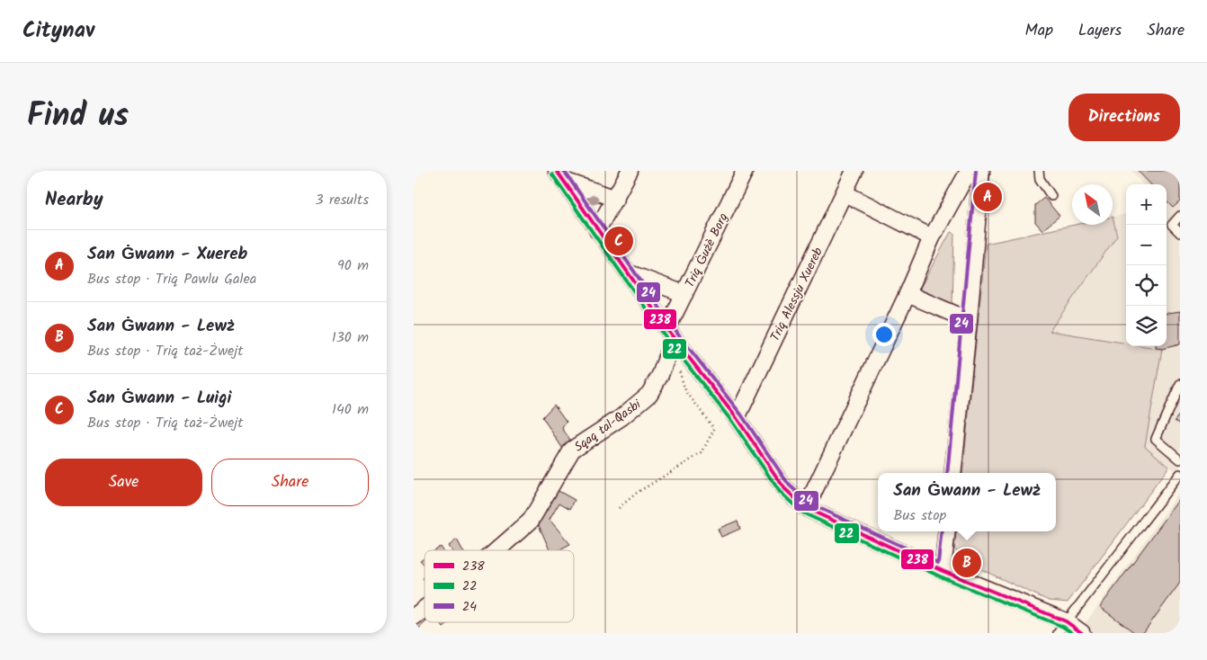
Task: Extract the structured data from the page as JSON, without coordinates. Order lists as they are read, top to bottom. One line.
{"streets":{"street":["Triq Ġużè Borg","Triq Alessju Xuereb","Sqaq tal-Qasbi"]},"crossings":[["Triq Ġużè Borg","Sqaq tal-Qasbi"]],"lines":["transit line 238","transit line 24","transit line 22"],"legend":["238","22","24"],"north":"top left","page":{"header":"Citynav","nav":["Map","Layers","Share"],"title":"Find us","buttons":["Directions",["Save","Share"]],"heading":["Nearby","3 results"],"pins":["A","C","B"],"map_buttons":["+","−"],"list":[{"mark":"A","name":"San Ġwann - Xuereb","note":"Bus stop · Triq Pawlu Galea","value":"90 m"},{"mark":"B","name":"San Ġwann - Lewż","note":"Bus stop · Triq taż-Żwejt","value":"130 m"},{"mark":"C","name":"San Ġwann - Luigi","note":"Bus stop · Triq taż-Żwejt","value":"140 m"}],"popup":["San Ġwann - Lewż","Bus stop"]}}
